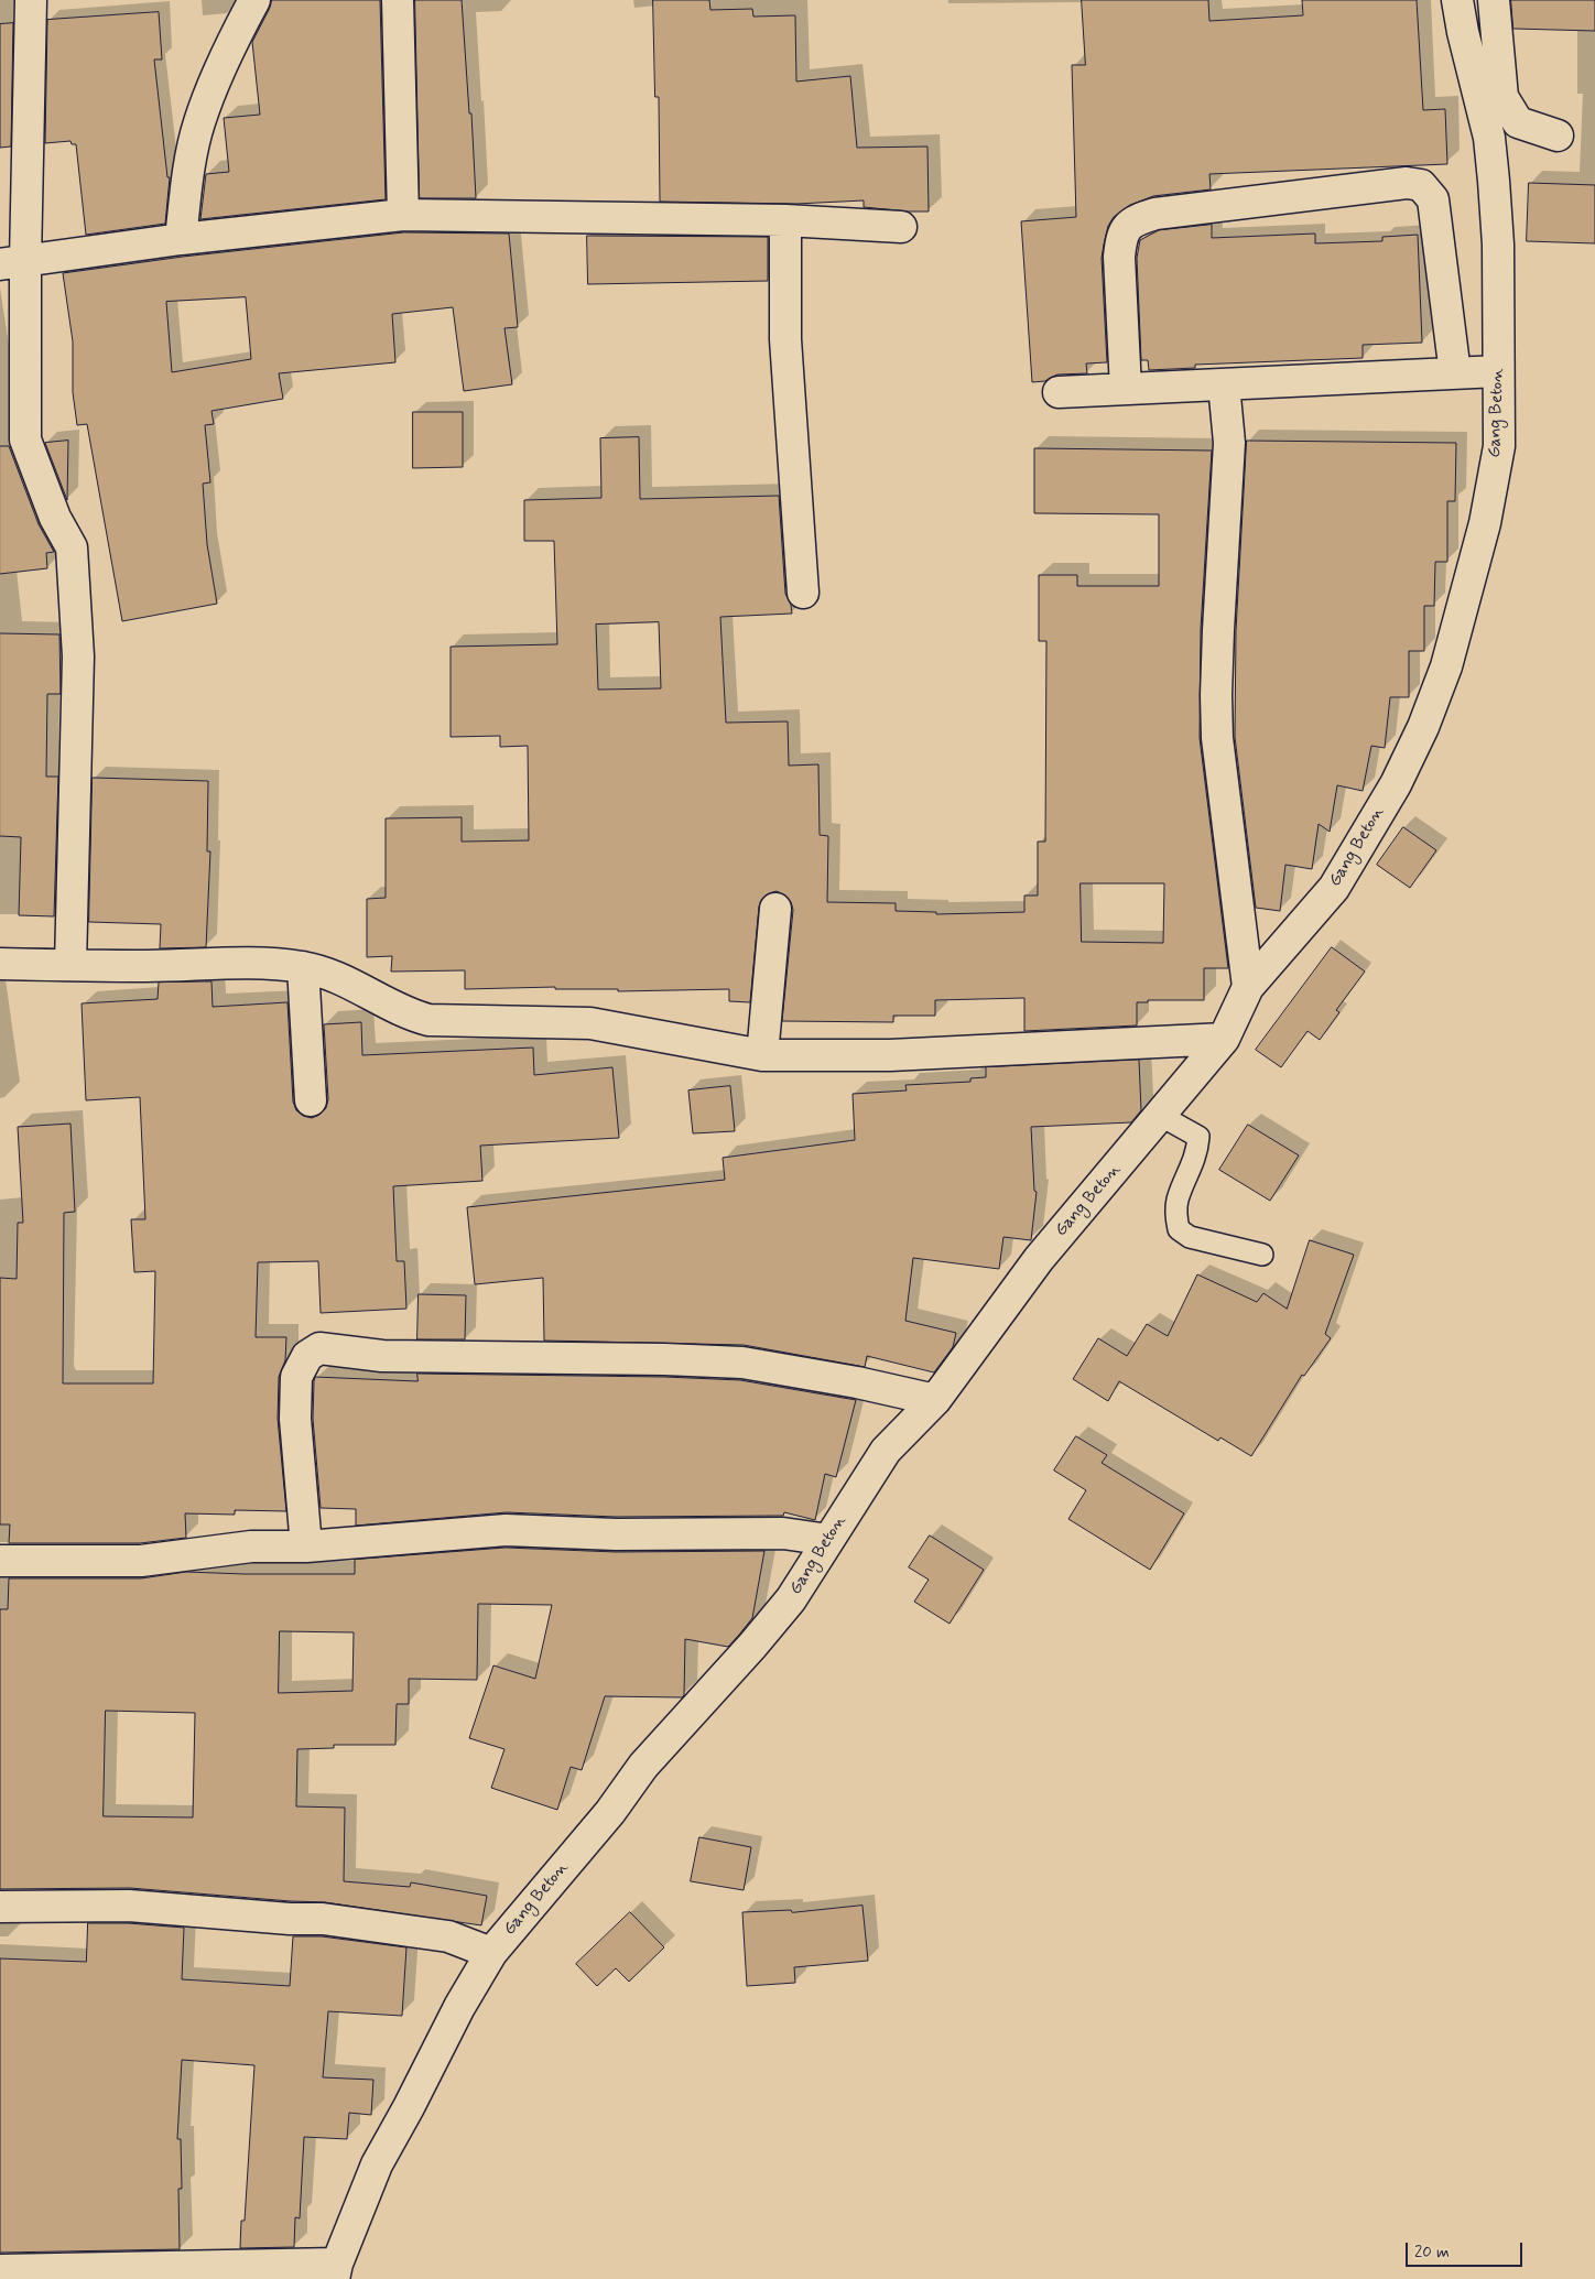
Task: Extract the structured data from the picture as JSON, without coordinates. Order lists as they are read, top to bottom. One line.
{"streets":{"street":["Gang Beton"]},"scale_bar":"20 m"}
